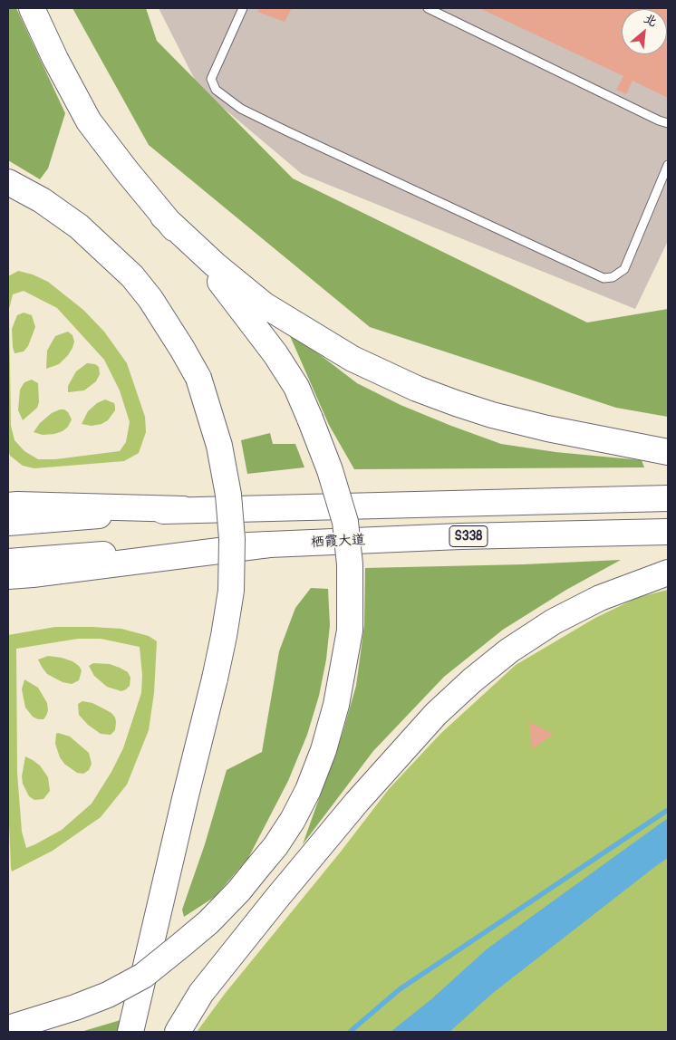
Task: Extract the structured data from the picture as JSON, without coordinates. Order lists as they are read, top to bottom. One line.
{"streets":{"highway":["S338","栖霞大道"]},"north":"top right"}
